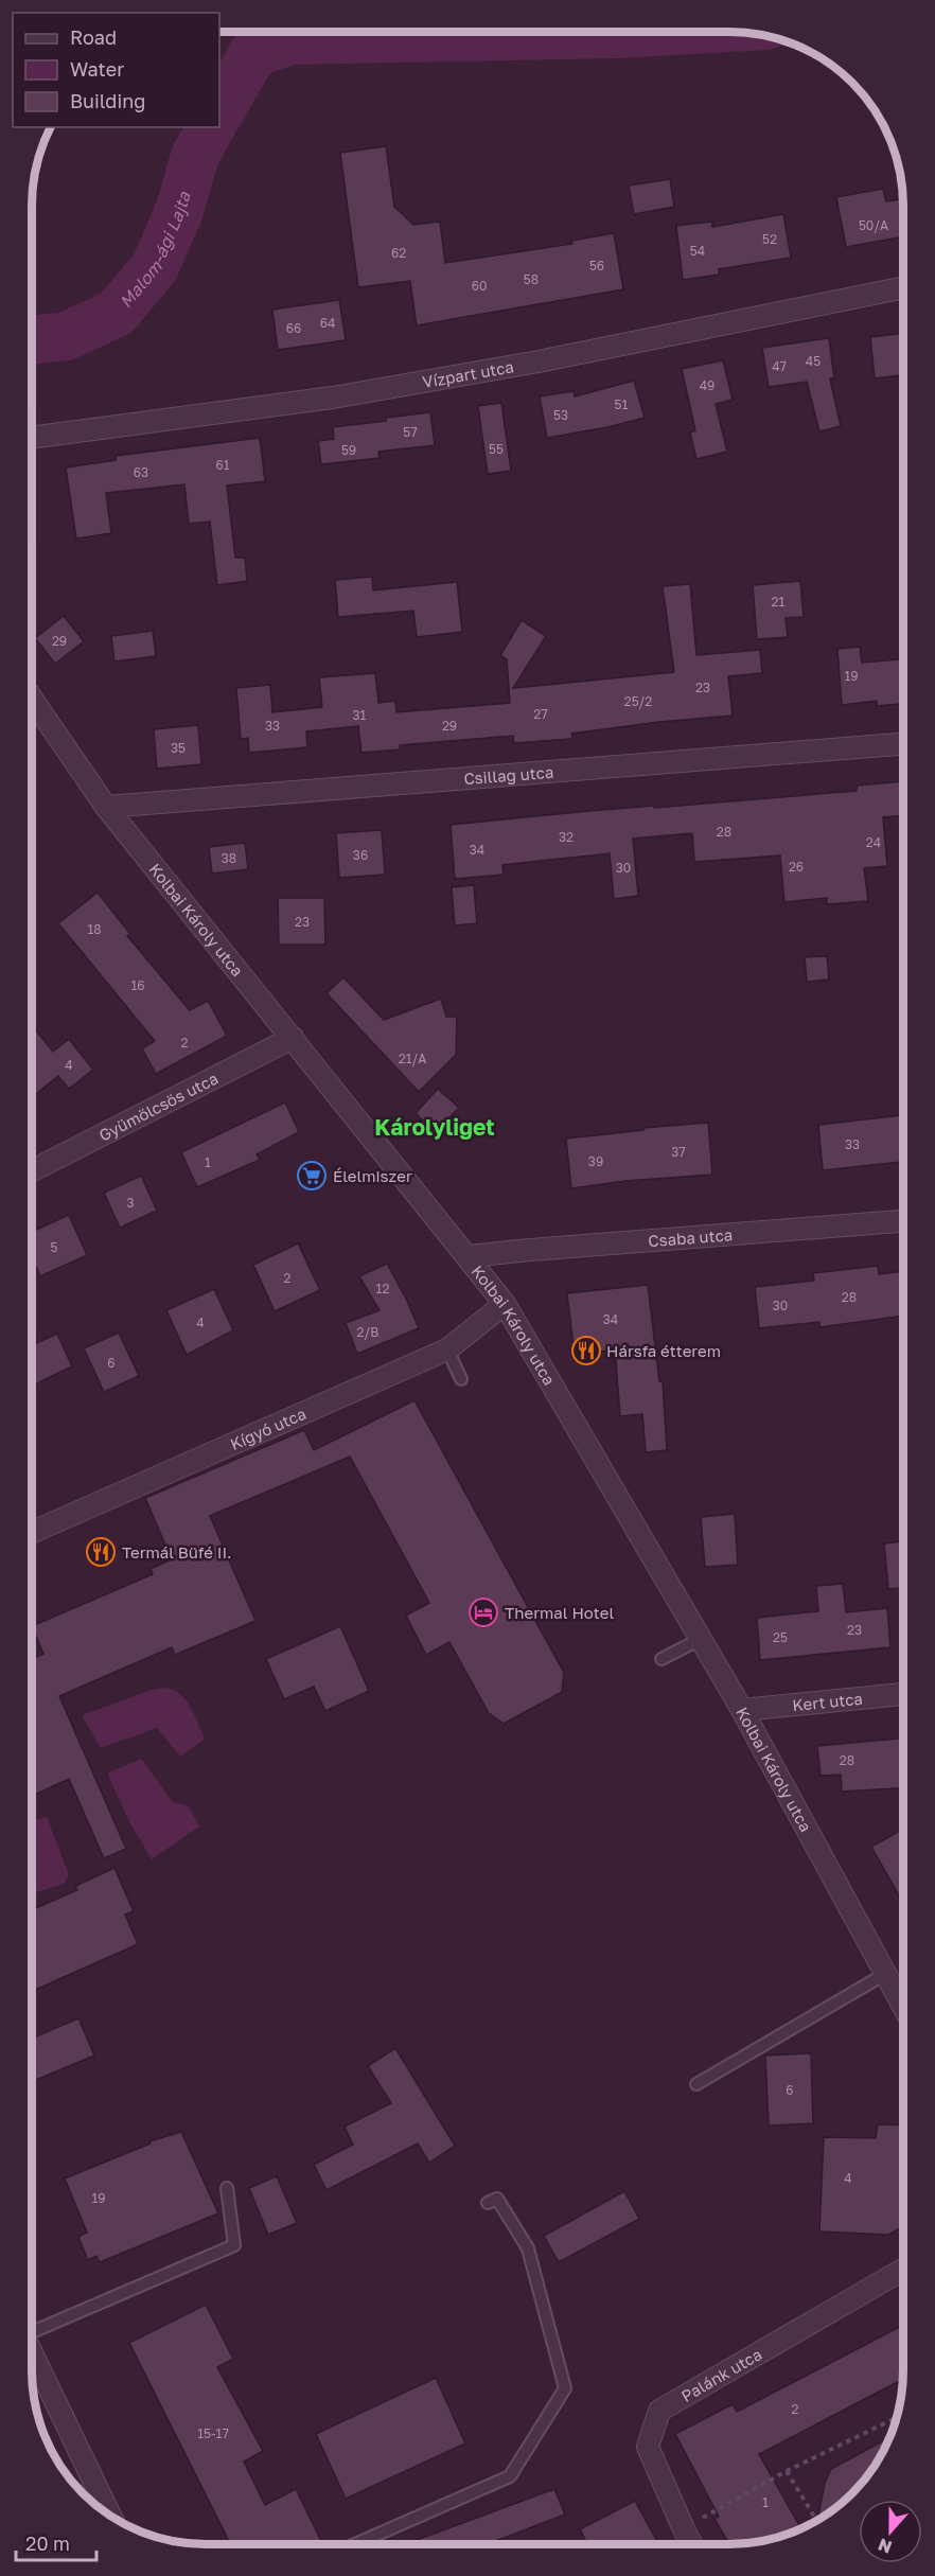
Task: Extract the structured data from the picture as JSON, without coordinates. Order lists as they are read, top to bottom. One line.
{"streets":{"street":["Vízpart utca","Csillag utca","Kolbai Károly utca","Gyümölcsös utca","Csaba utca","Kígyó utca","Kert utca","Palánk utca"]},"crossings":[["Csillag utca","Kolbai Károly utca"],["Kolbai Károly utca","Gyümölcsös utca"],["Kolbai Károly utca","Csaba utca"],["Kolbai Károly utca","Kígyó utca"],["Kolbai Károly utca","Kert utca"]],"districts":["Károlyliget"],"water":["Malom-ági Lajta"],"places":{"supermarket":["Élelmiszer"],"restaurant":["Hársfa étterem","Termál Büfé II."],"hotel":["Thermal Hotel"]},"house_numbers":["50/A","52","54","62","56","58","60","64","66","45","47","49","51","53","57","55","59","61","63","21","29","19","23","25/2","27","31","33","29","35","28","32","24","34","36","38","26","30","23","18","16","2","21/A","4","33","37","39","1","3","5","2","12","28","30","34","4","2/B","6","23","25","28","6","4","19","2","15-17","1"],"legend":["Road","Water","Building"],"scale_bar":"20 m","north":"bottom"}
